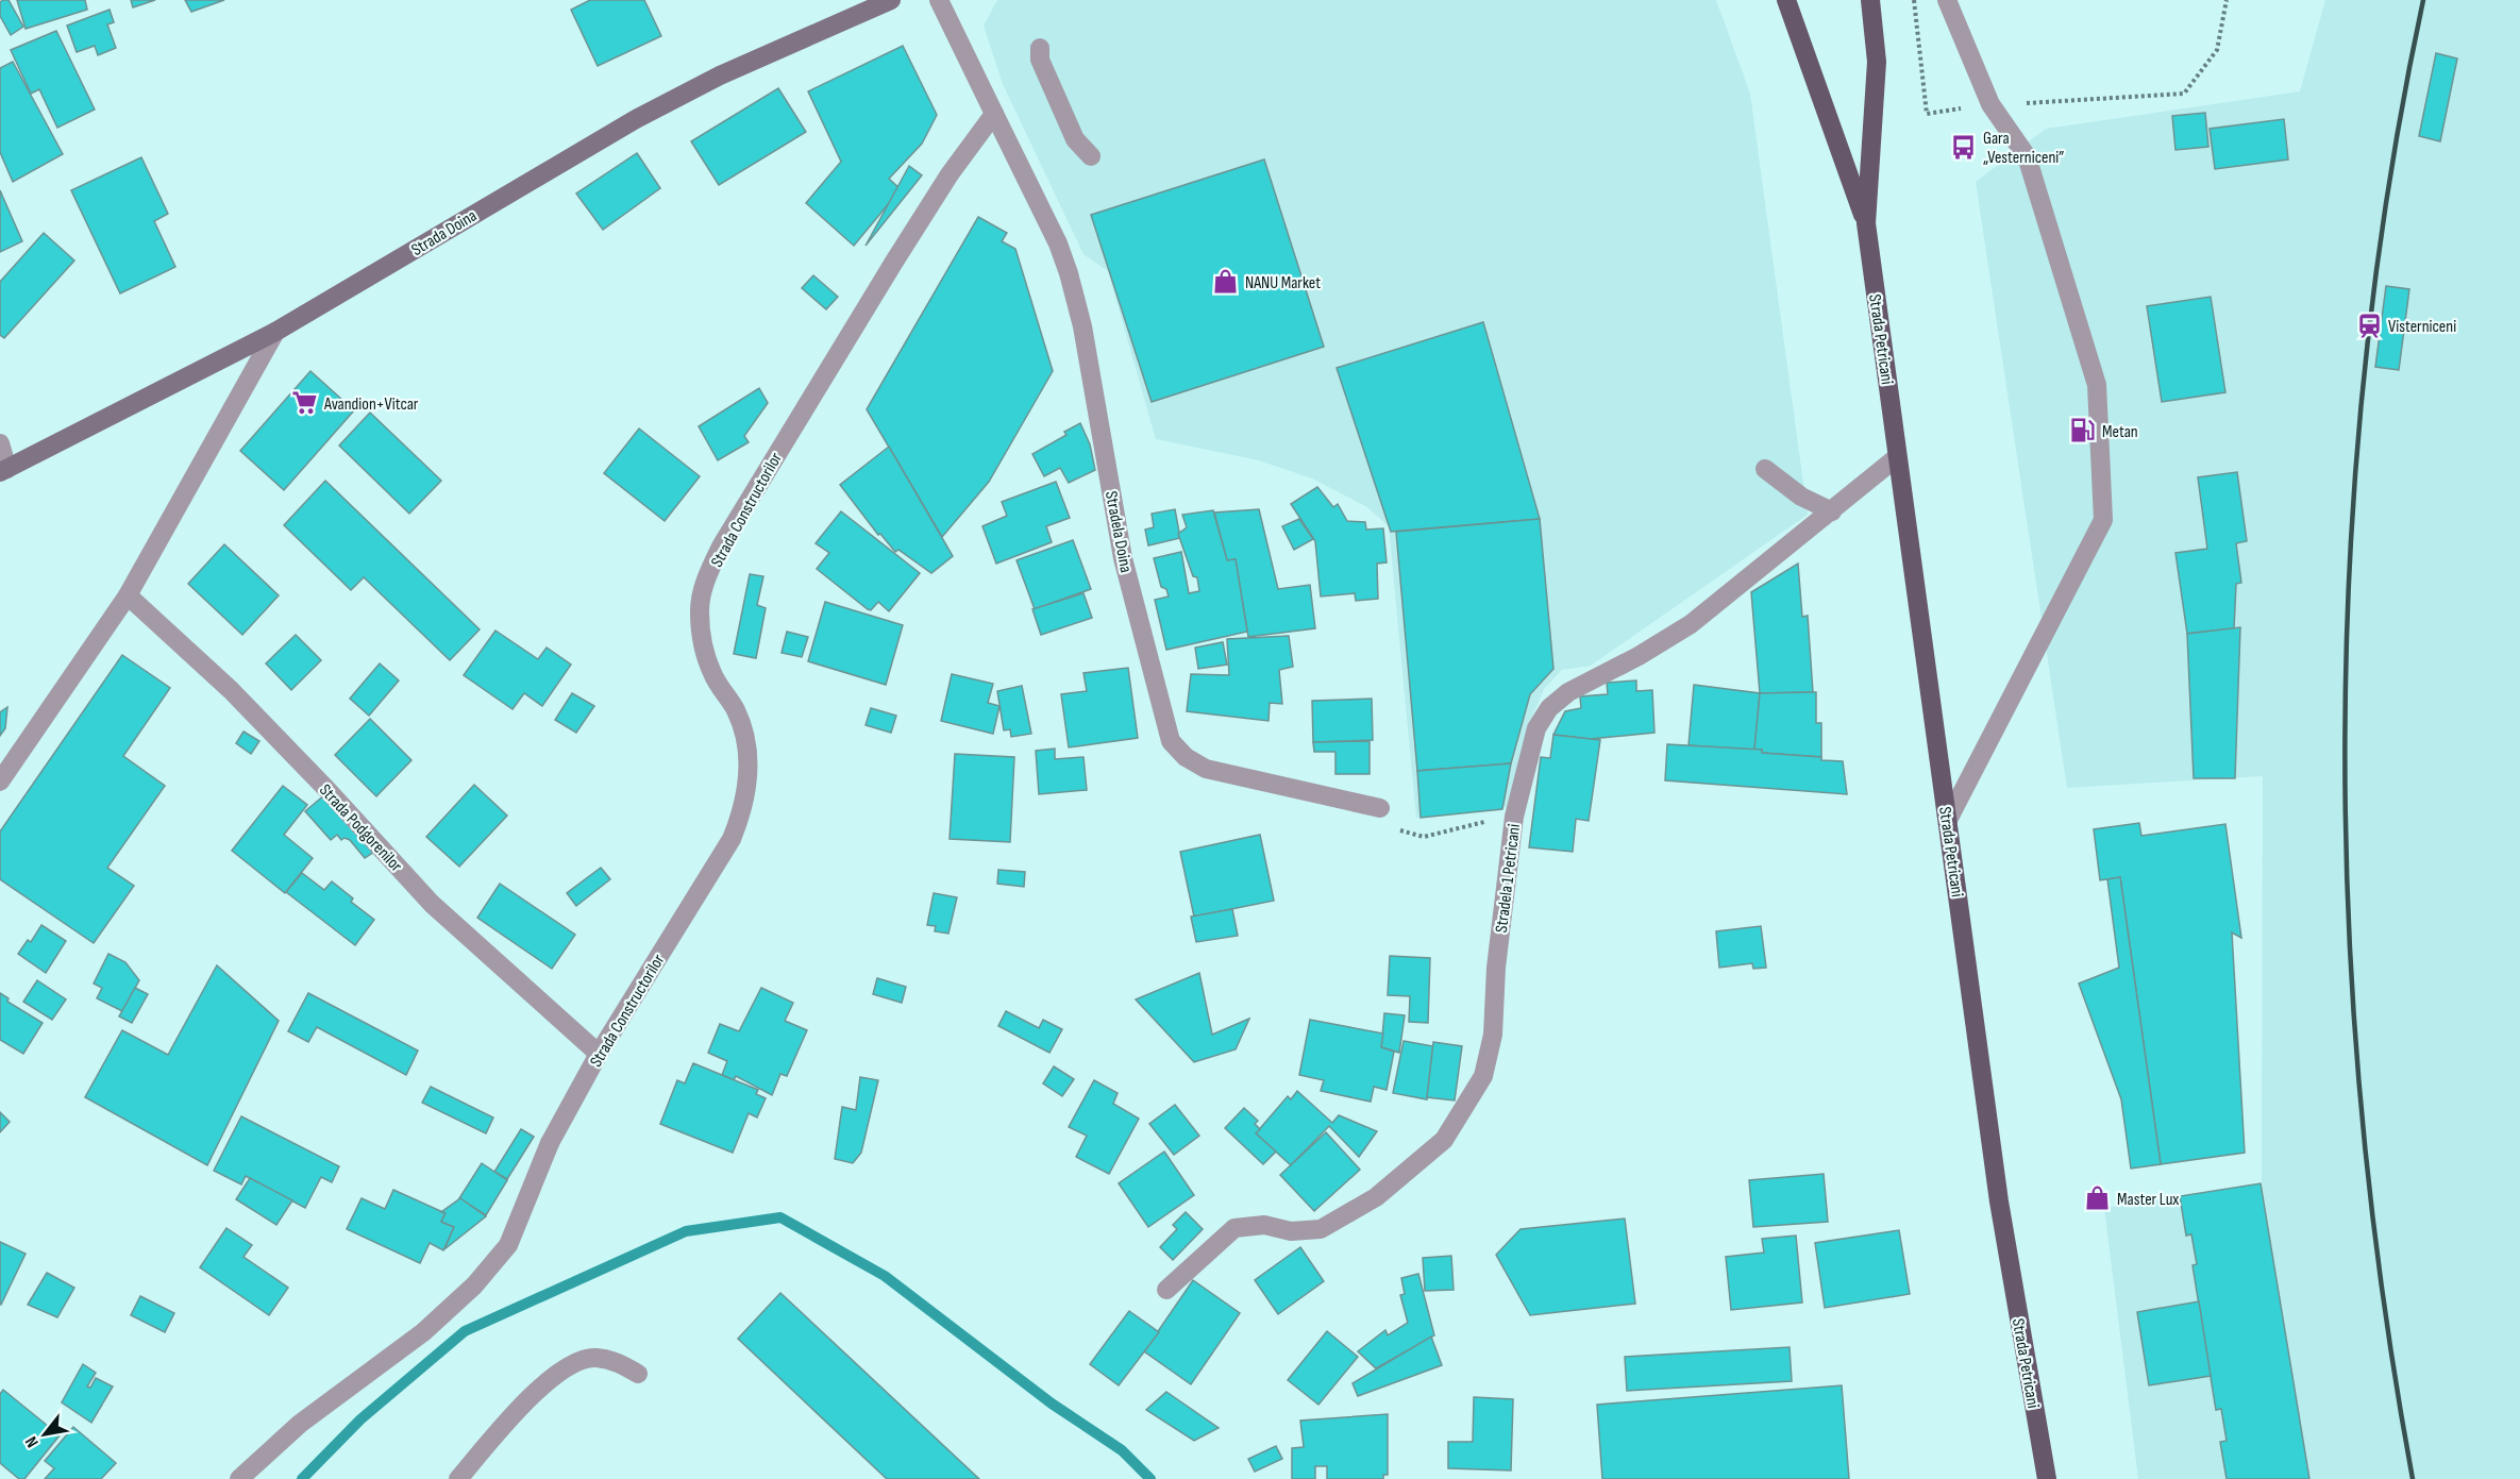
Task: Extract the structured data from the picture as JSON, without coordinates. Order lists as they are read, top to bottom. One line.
{"streets":{"main road":["Strada Doina","Strada Petricani"],"street":["Strada Constructorilor","Stradela Doina","Strada Podgorenilor","Stradela 1 Petricani"]},"crossings":[["Strada Petricani","Stradela 1 Petricani"],["Strada Constructorilor","Stradela Doina"],["Strada Constructorilor","Strada Podgorenilor"]],"places":{"bus stop":["Gara „Vesterniceni”"],"shop":["NANU Market","Master Lux"],"station":["Visterniceni"],"supermarket":["Avandion+Vitcar"],"fuel station":["Metan"]},"north":"bottom left"}
